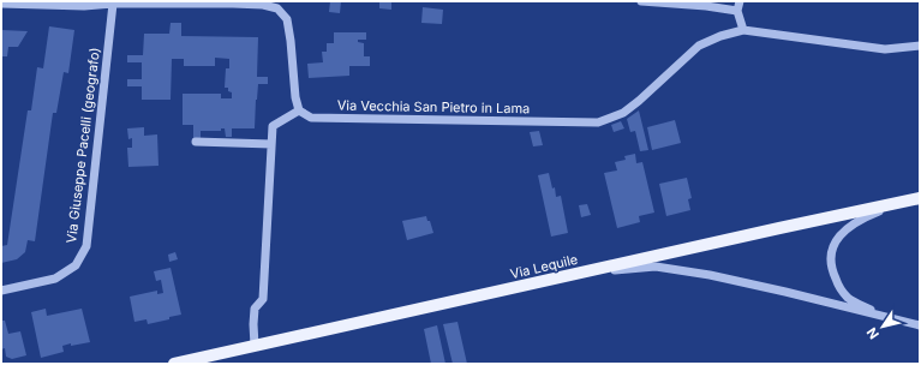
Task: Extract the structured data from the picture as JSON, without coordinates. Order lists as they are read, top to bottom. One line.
{"streets":{"main road":["Via Lequile"],"street":["Via Vecchia San Pietro in Lama","Via Giuseppe Pacelli (geografo)"]},"north":"bottom left"}
